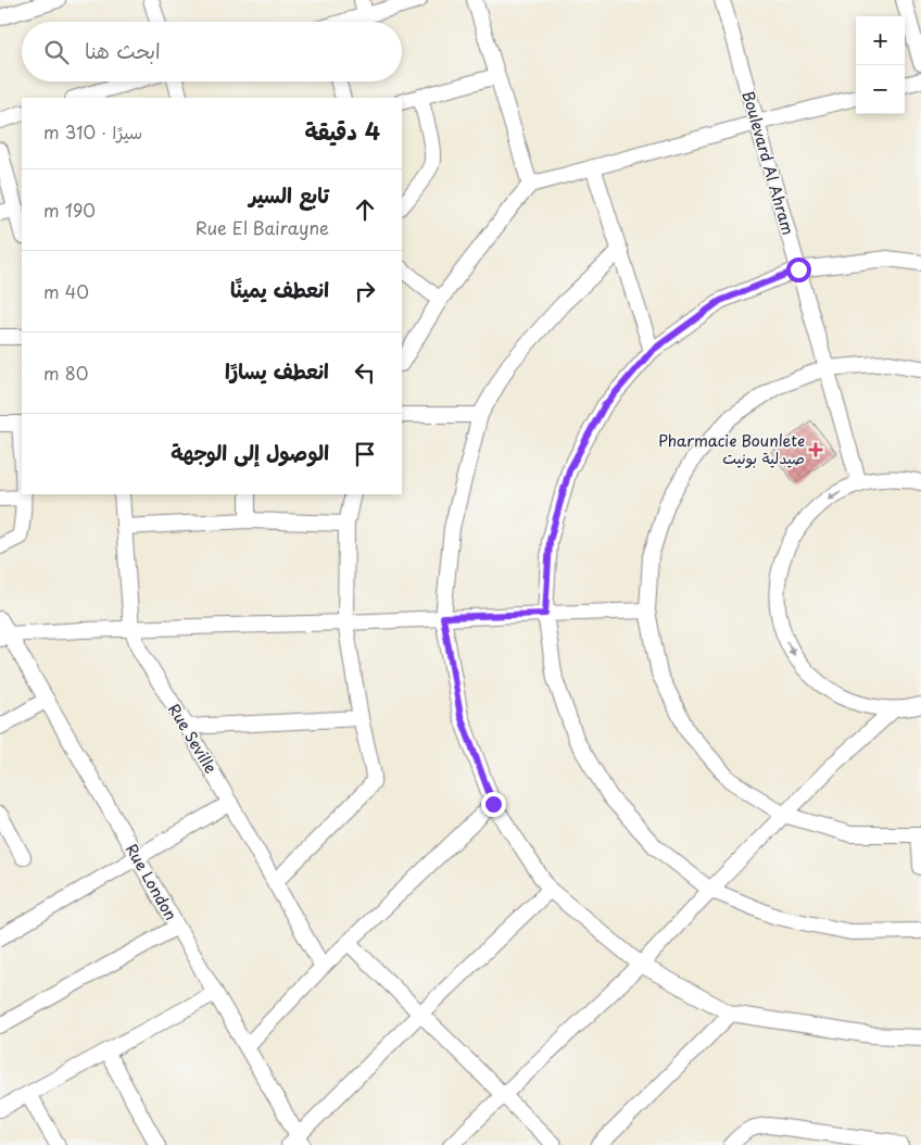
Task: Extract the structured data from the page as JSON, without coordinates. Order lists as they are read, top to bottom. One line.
{"streets":{"street":["Boulevard Al Ahram","Rue Seville","Rue London"]},"places":{"health":["Pharmacie Bounlete صيدلية بونيت"]},"page":{"map_buttons":["+","−"],"search":"ابحث هنا","heading":["4 دقيقة","سيرًا · 310 m"],"list":[["تابع السير","Rue El Bairayne","190 m"],["انعطف يمينًا","40 m"],["انعطف يسارًا","80 m"],"الوصول إلى الوجهة"]}}
